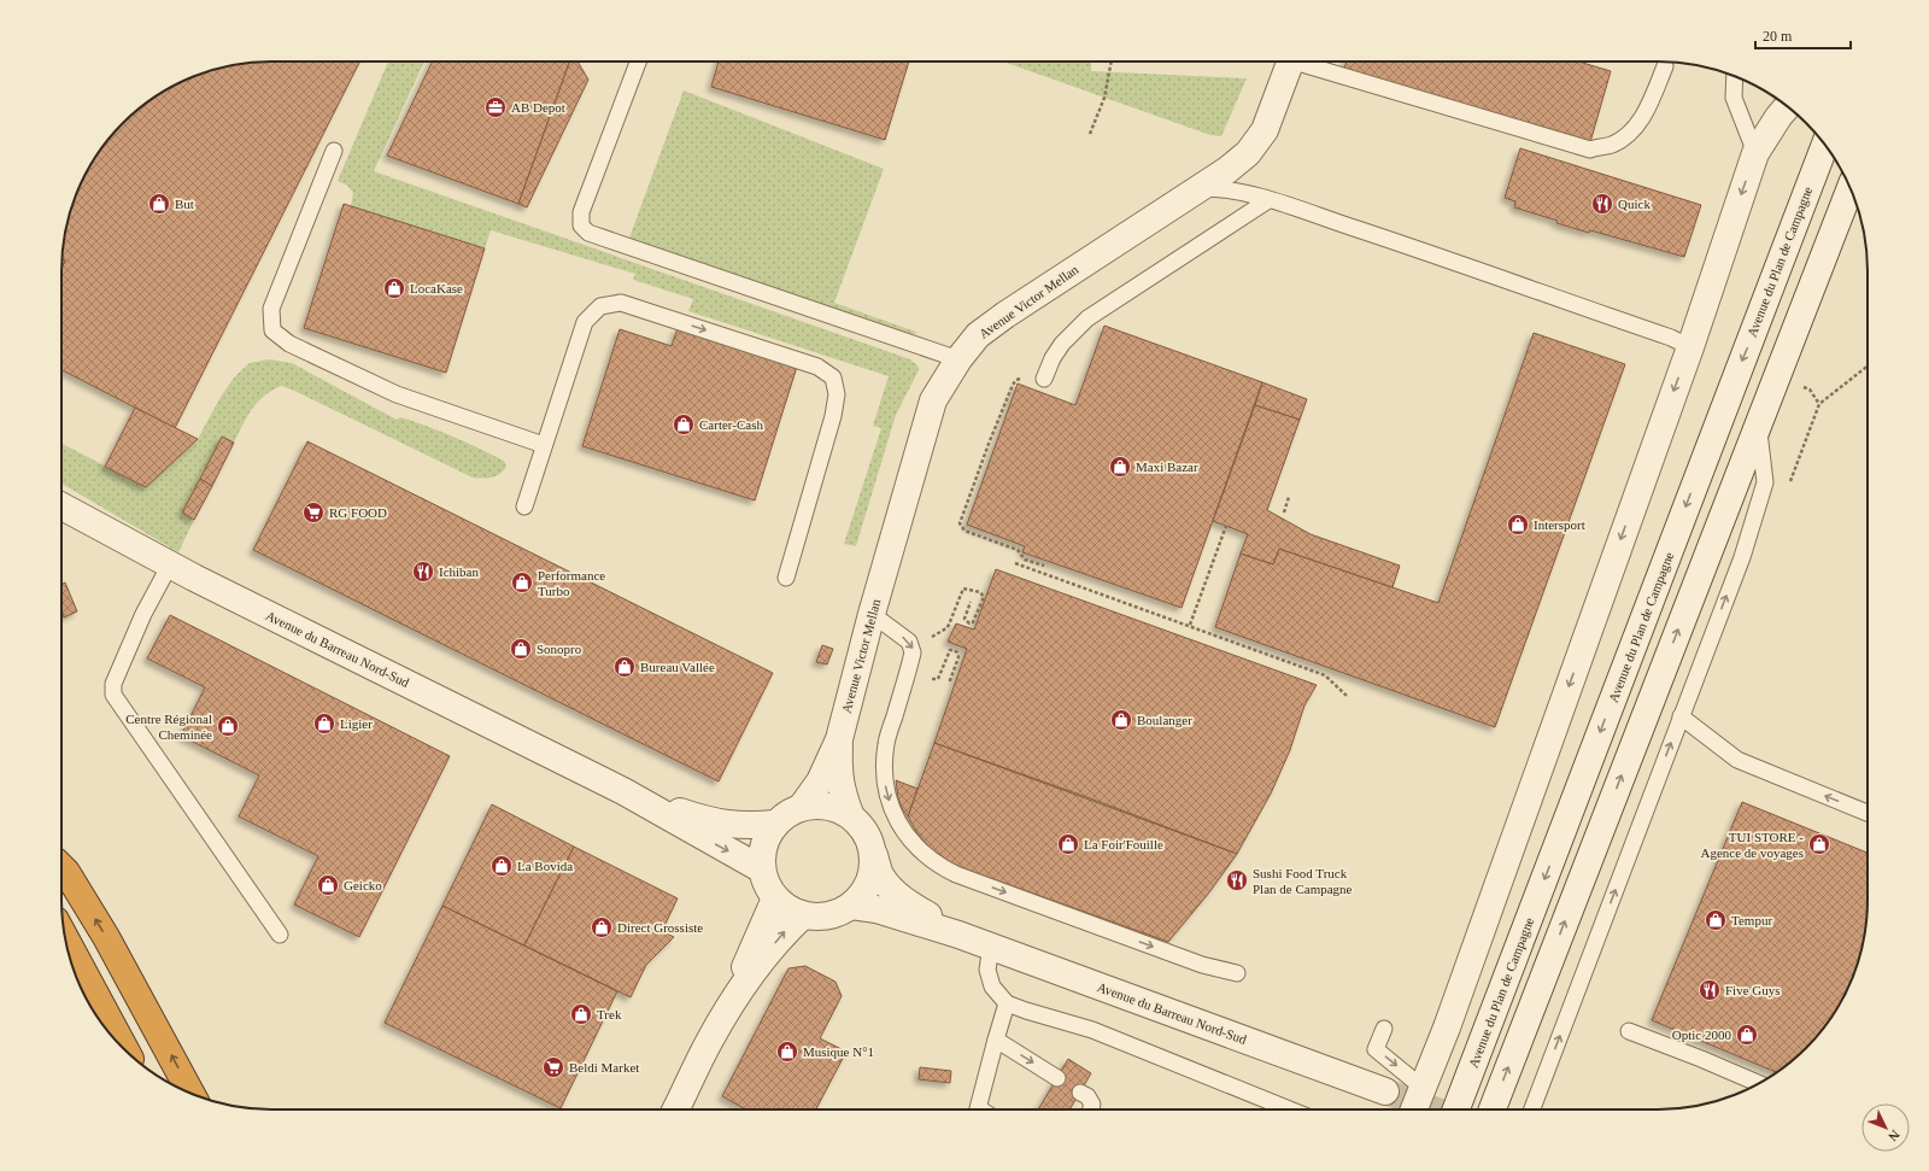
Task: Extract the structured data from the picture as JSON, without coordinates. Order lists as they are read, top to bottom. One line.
{"streets":{"street":["Avenue du Plan de Campagne","Avenue Victor Mellan","Avenue du Barreau Nord-Sud"]},"crossings":[["Avenue Victor Mellan","Avenue du Barreau Nord-Sud"]],"places":{"office":["AB Depot"],"shop":["But","LocaKase","Carter-Cash","Maxi Bazar","Intersport","Performance Turbo","Sonopro","Bureau Vallée","Boulanger","Ligier","Centre Régional Cheminée","La Foir'Fouille","TUI STORE - Agence de voyages","La Bovida","Geicko","Tempur","Direct Grossiste","Trek","Optic 2000","Musique N°1"],"restaurant":["Quick","Ichiban","Sushi Food Truck Plan de Campagne","Five Guys"],"supermarket":["RG FOOD","Beldi Market"]},"scale_bar":"20 m","north":"bottom right"}
